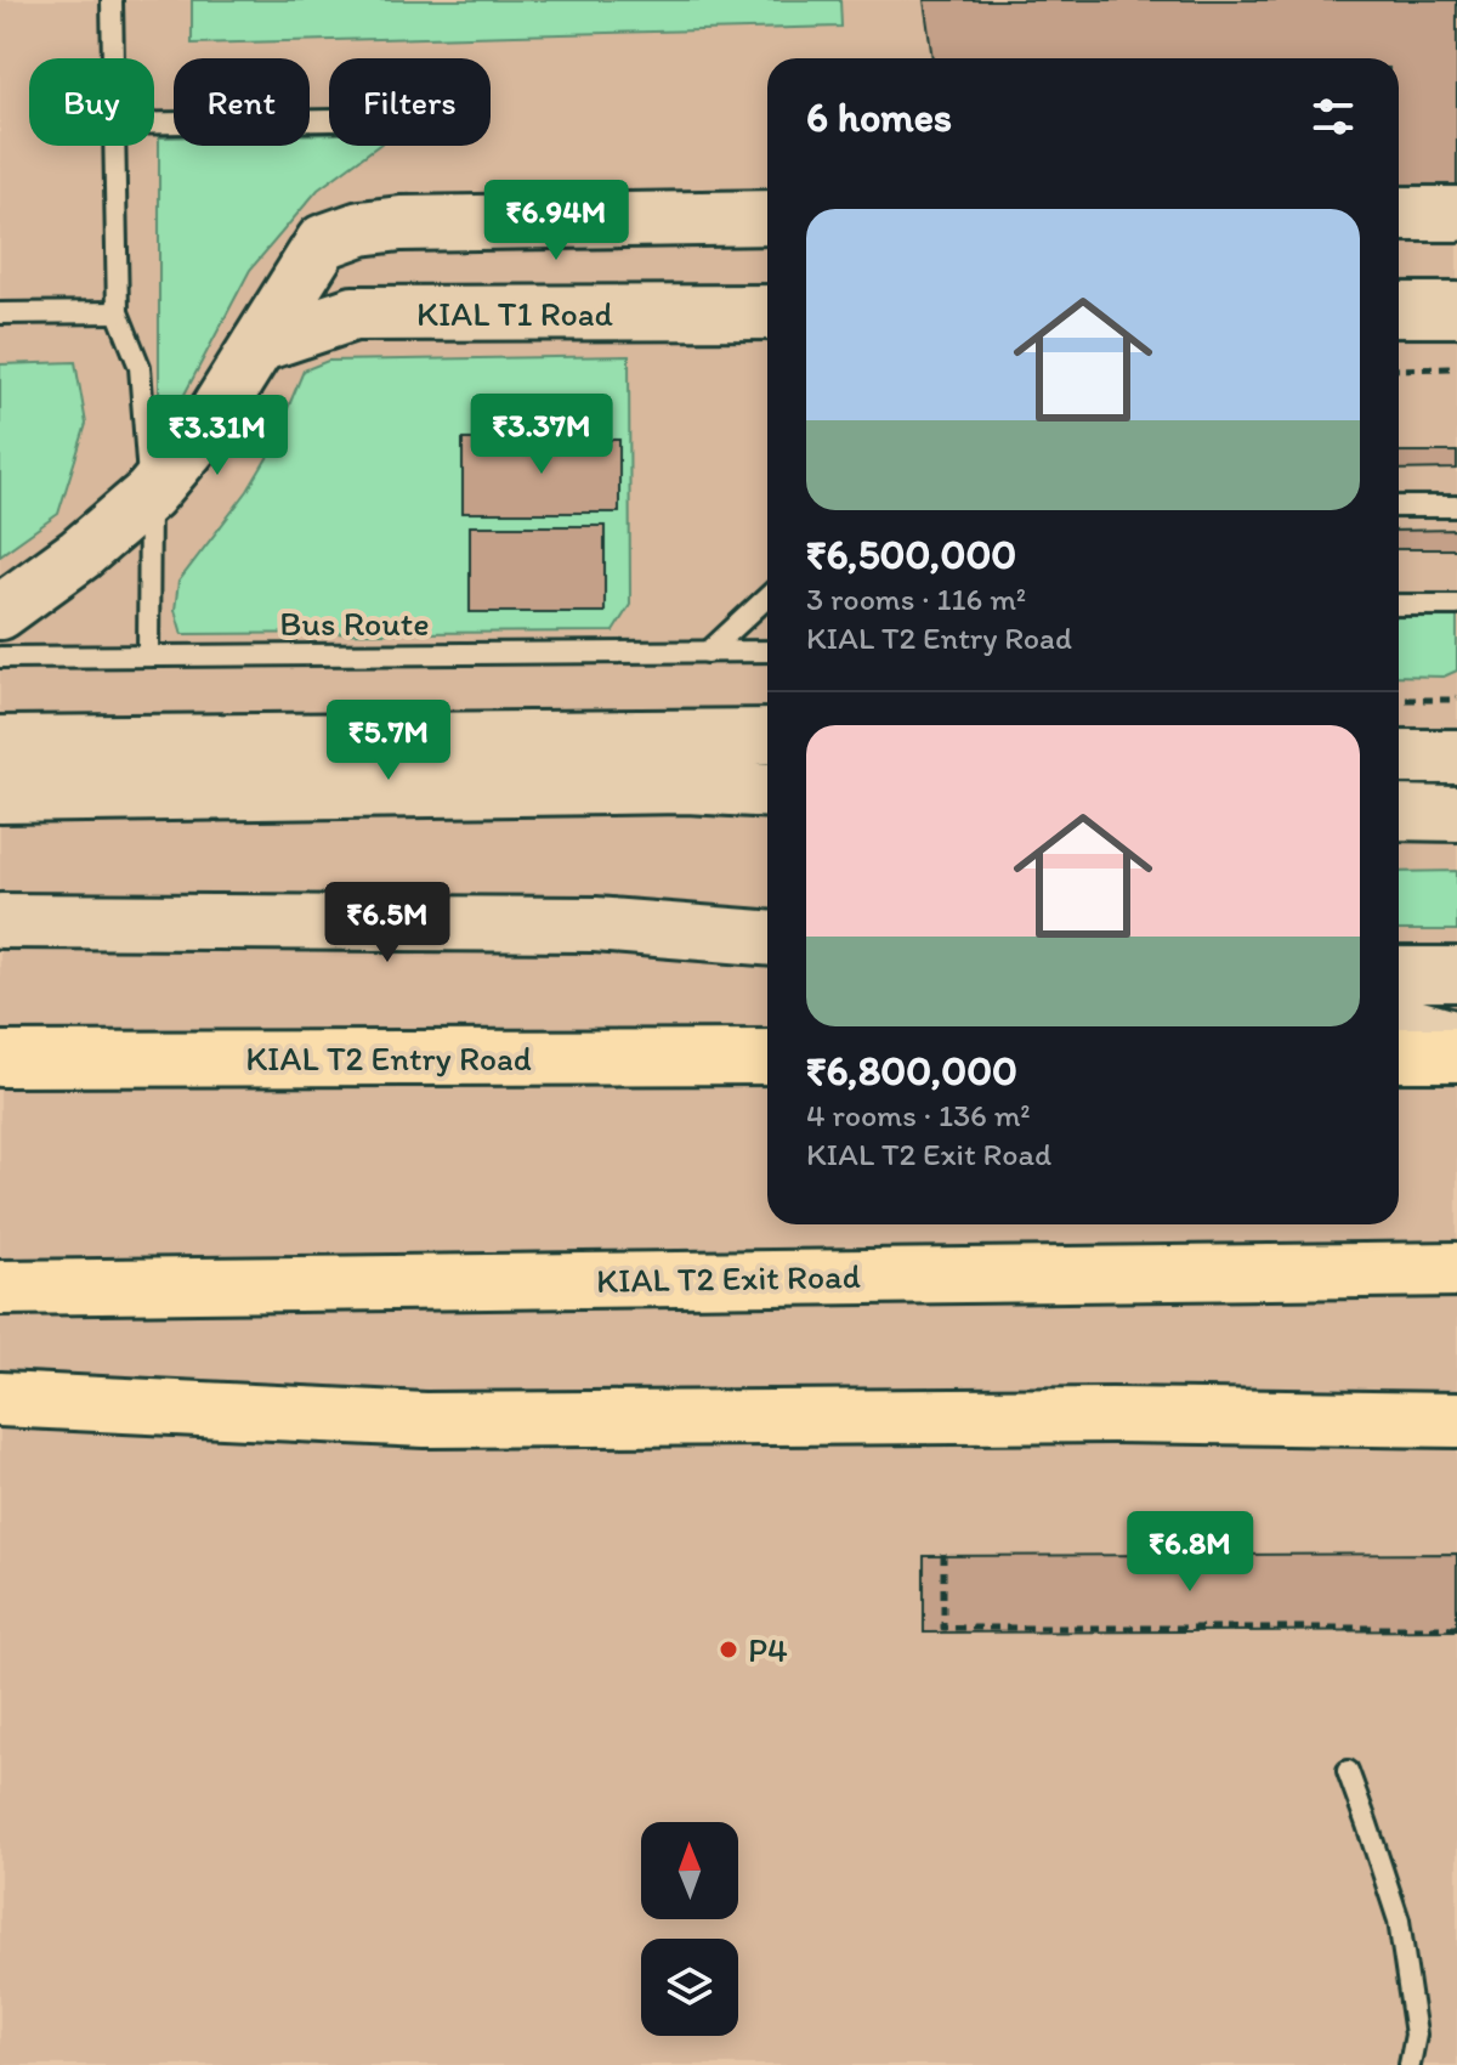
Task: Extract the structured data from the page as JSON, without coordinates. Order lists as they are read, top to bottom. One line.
{"streets":{"main road":["KIAL T1 Road","KIAL T2 Entry Road","KIAL T2 Exit Road"],"lane":["Bus Route"]},"places":["P4"],"north":"top","page":{"chip":["Buy","Rent","Filters"],"heading":"6 homes","list":[{"name":"₹6,500,000","note":"3 rooms · 116 m² · KIAL T2 Entry Road"},{"name":"₹6,800,000","note":"4 rooms · 136 m² · KIAL T2 Exit Road"}],"price":["₹6.94M","₹3.37M","₹3.31M","₹5.7M","₹6.5M","₹6.8M"]}}
